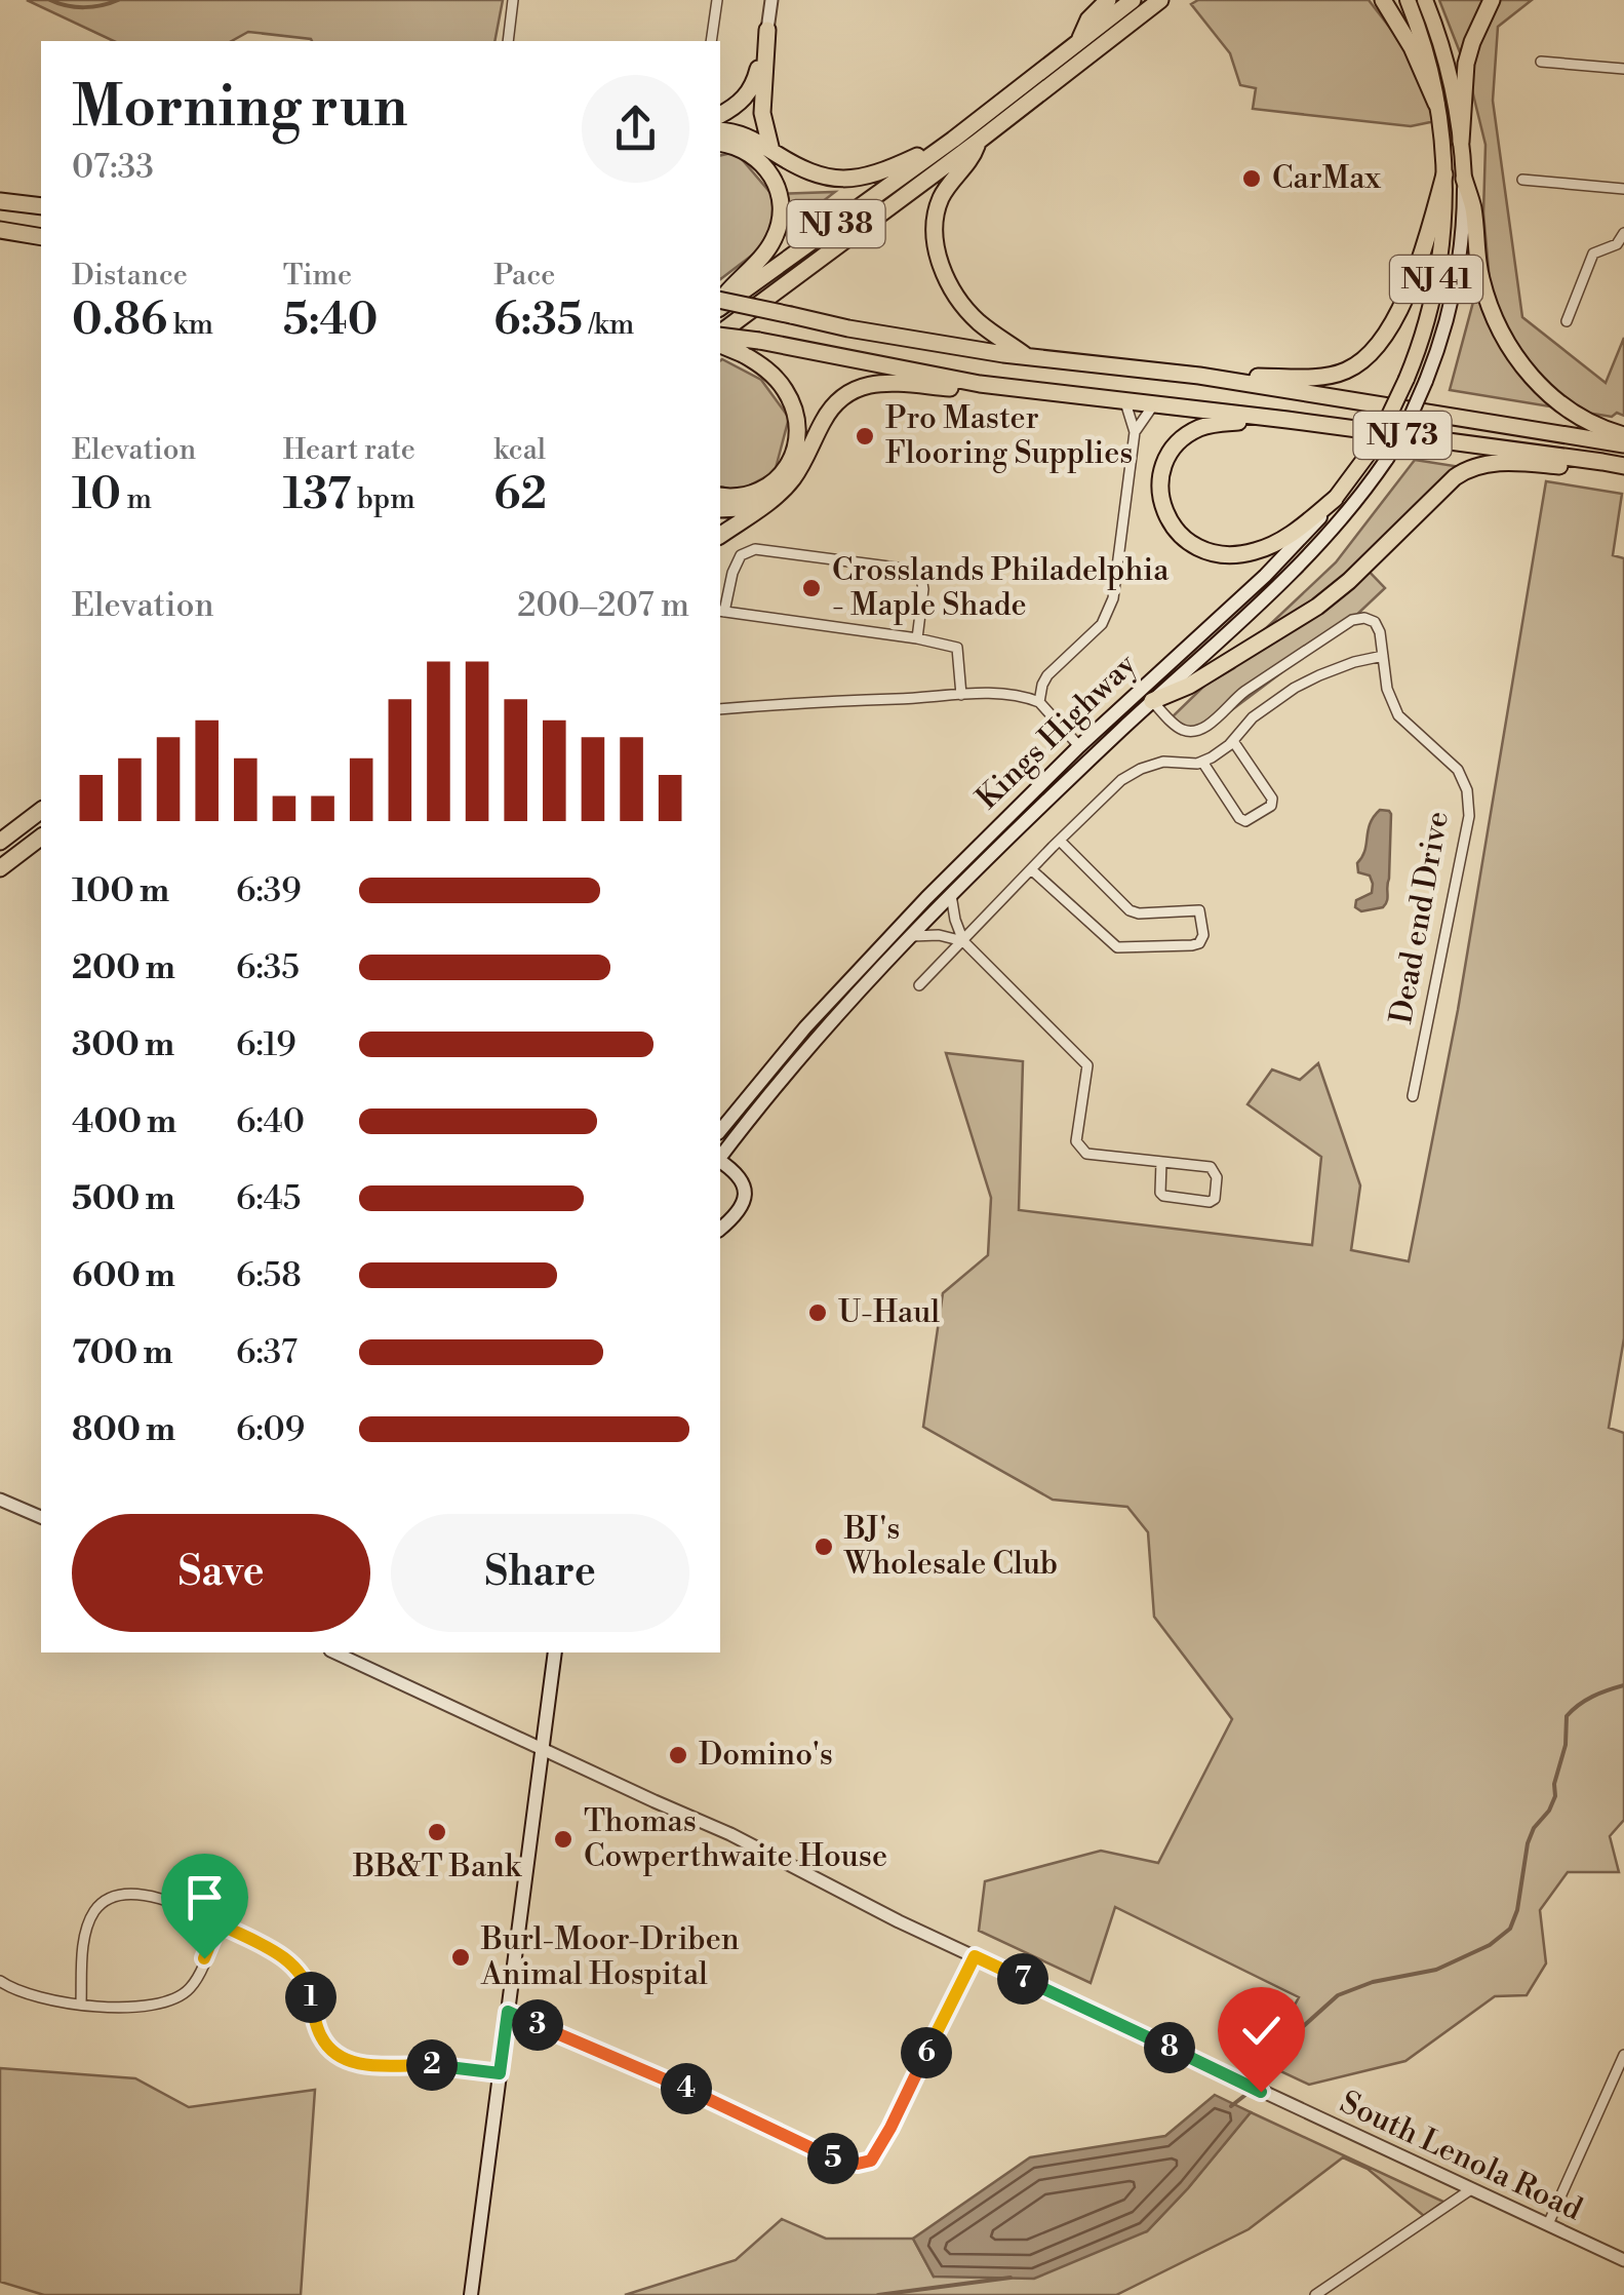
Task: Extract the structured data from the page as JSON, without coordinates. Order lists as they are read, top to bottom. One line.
{"streets":{"highway":["NJ 38","NJ 73"],"main road":["NJ 41","Kings Highway"],"street":["Dead end Drive","South Lenola Road"]},"crossings":[["NJ 38","NJ 73"],["NJ 41","Kings Highway"],["Kings Highway","Dead end Drive"]],"places":["CarMax","Pro Master Flooring Supplies","Crosslands Philadelphia - Maple Shade","U-Haul","BJ's Wholesale Club","Domino's","BB&T Bank","Thomas Cowperthwaite House","Burl-Moor-Driben Animal Hospital"],"page":{"heading":["Morning run","07:33"],"stats":[["Distance","0.86 km"],["Time","5:40"],["Pace","6:35 /km"],["Elevation","10 m"],["Heart rate","137 bpm"],["kcal","62"]],"chart":["Elevation","200–207 m"],"list":[{"name":"100 m","note":"6:39"},{"name":"200 m","note":"6:35"},{"name":"300 m","note":"6:19"},{"name":"400 m","note":"6:40"},{"name":"500 m","note":"6:45"},{"name":"600 m","note":"6:58"},{"name":"700 m","note":"6:37"},{"name":"800 m","note":"6:09"}],"buttons":["Save","Share"],"pins":["7","1","3","8","6","2","4","5"]}}
